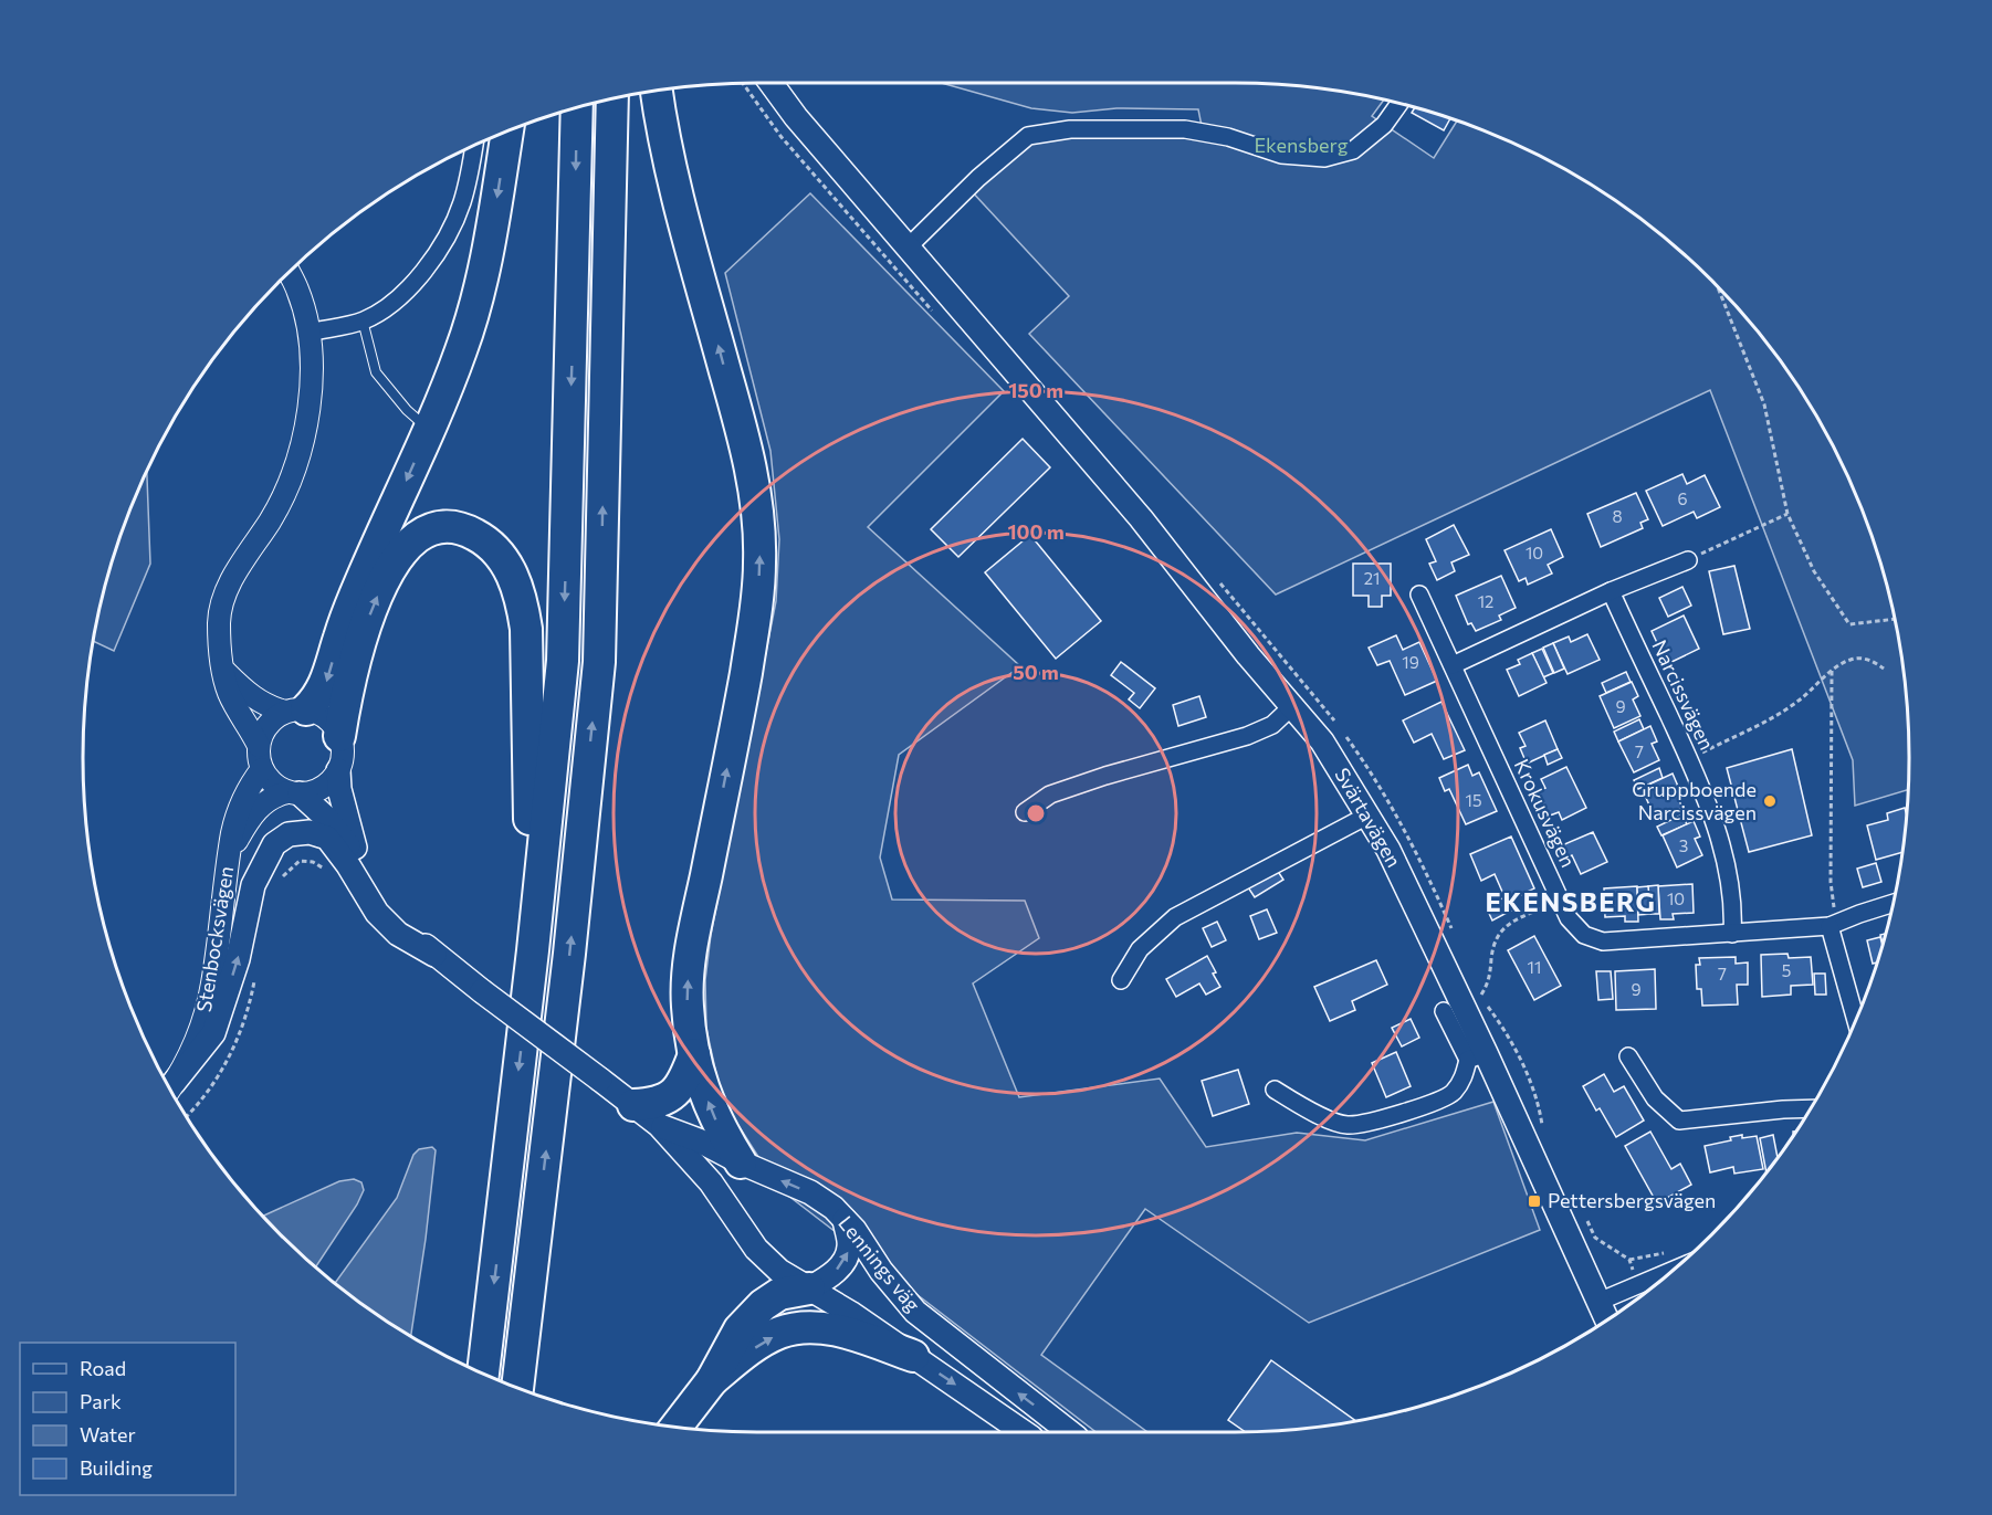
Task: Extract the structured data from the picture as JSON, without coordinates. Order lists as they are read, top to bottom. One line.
{"streets":{"main road":["Svärtavägen","Lennings väg"],"street":["Narcissvägen","Krokusvägen","Stenbocksvägen"]},"crossings":[["Narcissvägen","Krokusvägen"]],"districts":["EKENSBERG"],"parks":["Ekensberg"],"places":{"other":["Gruppboende Narcissvägen"],"transit":["Pettersbergsvägen"]},"house_numbers":["6","8","10","21","12","19","9","7","15","3","10","11","5","7","9"],"legend":["Road","Park","Water","Building"],"rings":["150 m","100 m","50 m"]}
